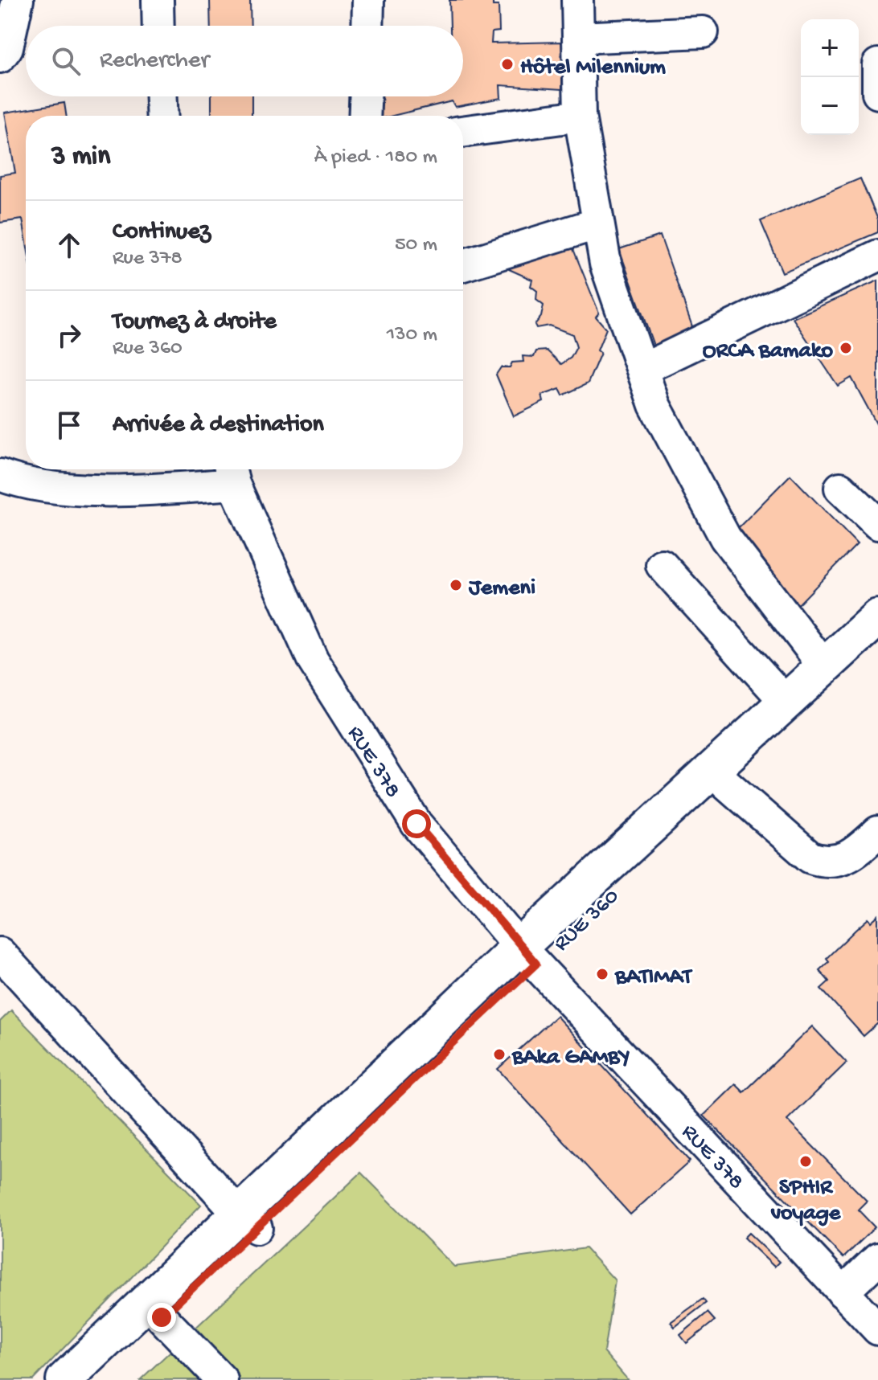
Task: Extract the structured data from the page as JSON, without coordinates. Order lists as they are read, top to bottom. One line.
{"streets":{"main road":["RUE 360"],"street":["RUE 378"]},"crossings":[["RUE 378","RUE 360"]],"places":["Hôtel Milennium","ORCA Bamako","Jemeni","BATIMAT","BAka GAMBY","SPHIR voyage"],"page":{"map_buttons":["+","−"],"search":"Rechercher","heading":["3 min","À pied · 180 m"],"list":[["Continuez","Rue 378","50 m"],["Tournez à droite","Rue 360","130 m"],"Arrivée à destination"]}}
